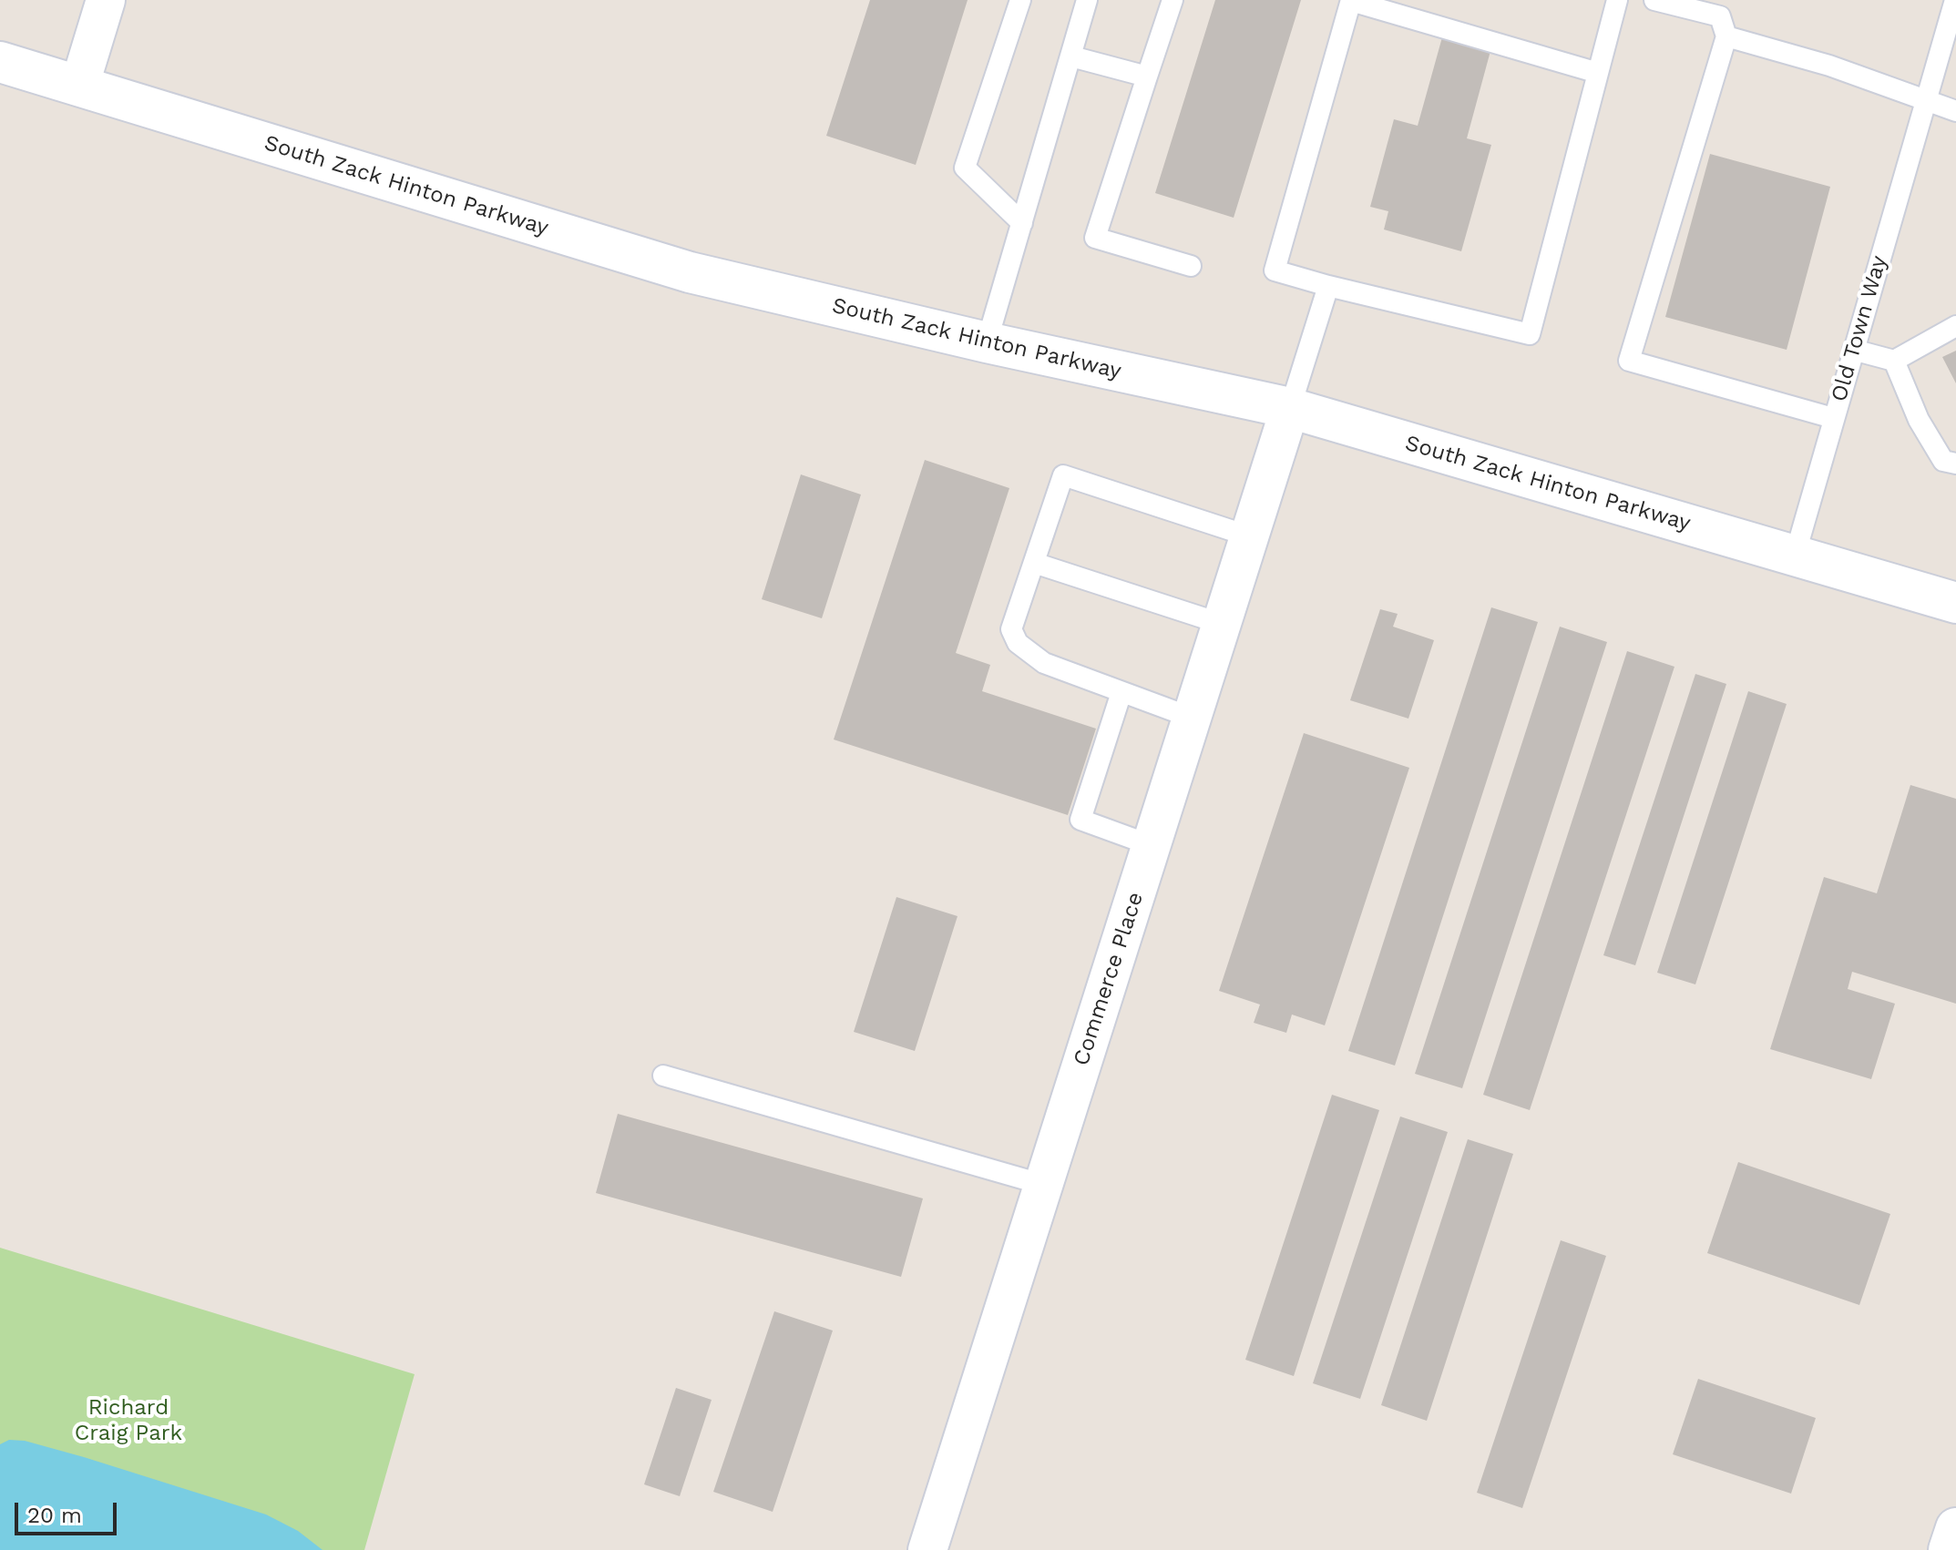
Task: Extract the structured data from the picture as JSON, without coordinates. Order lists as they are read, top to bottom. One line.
{"streets":{"main road":["South Zack Hinton Parkway"],"street":["Commerce Place"],"lane":["Old Town Way"]},"crossings":[["South Zack Hinton Parkway","Old Town Way"],["South Zack Hinton Parkway","Commerce Place"]],"parks":["Richard Craig Park"],"scale_bar":"20 m"}
